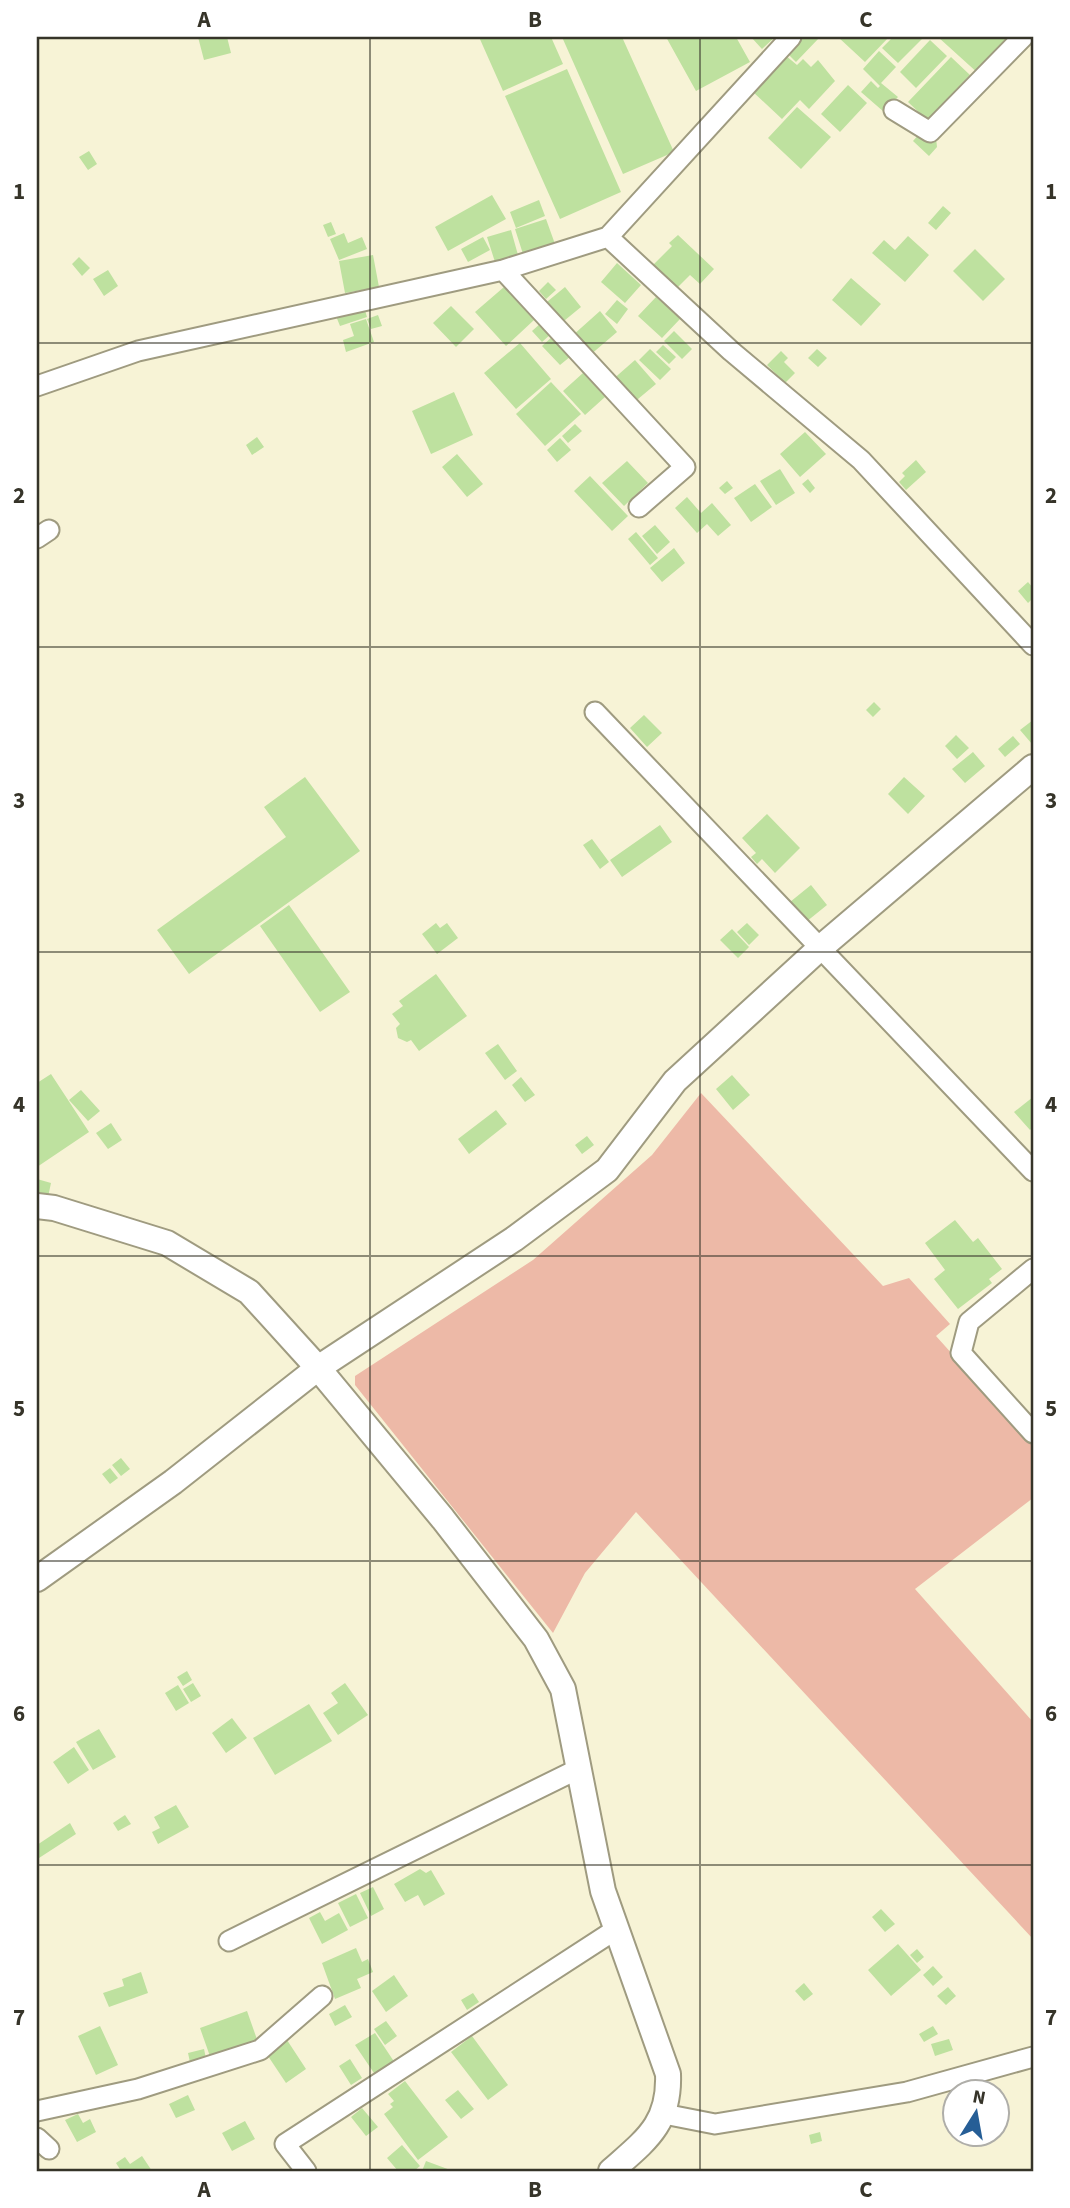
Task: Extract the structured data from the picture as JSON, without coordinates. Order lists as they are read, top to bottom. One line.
{"north":"top","grid":{"columns":["A","B","C"],"rows":["1","2","3","4","5","6","7"]}}
